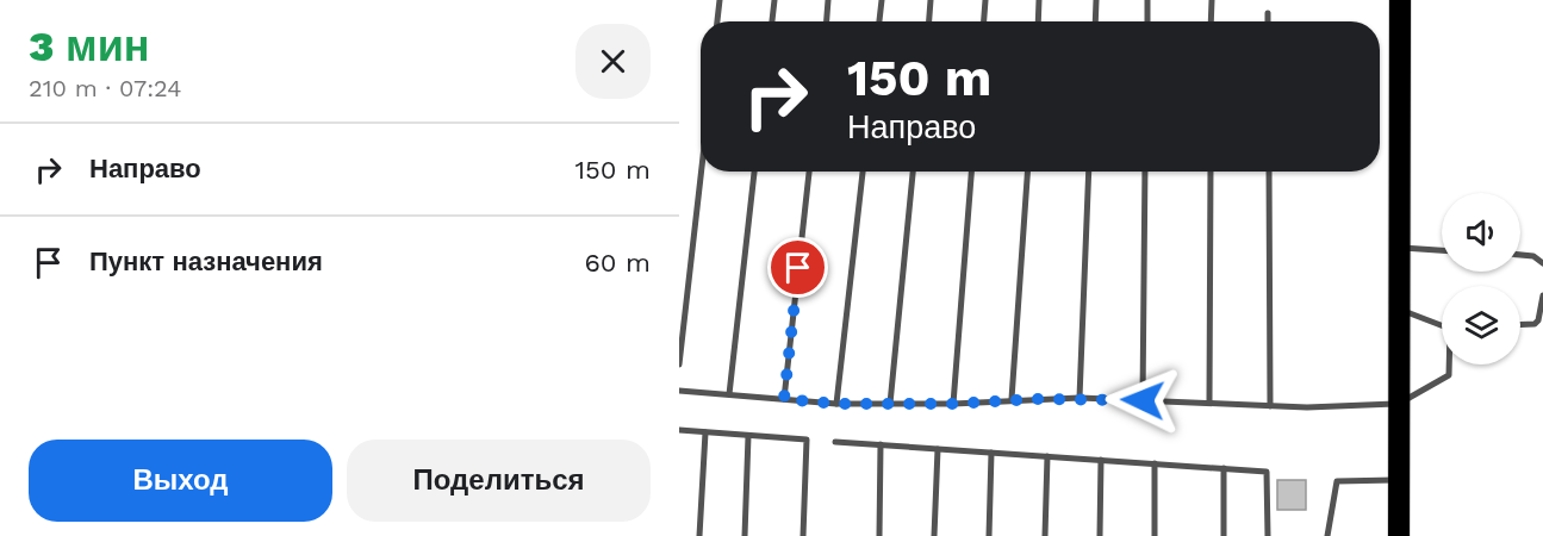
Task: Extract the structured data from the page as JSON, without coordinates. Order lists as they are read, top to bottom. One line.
{"page":{"heading":["3 мин","210 m · 07:24"],"turn":["150 m","Направо"],"list":[{"name":"Направо","value":"150 m"},{"name":"Пункт назначения","value":"60 m"}],"buttons":["Выход","Поделиться"]}}
